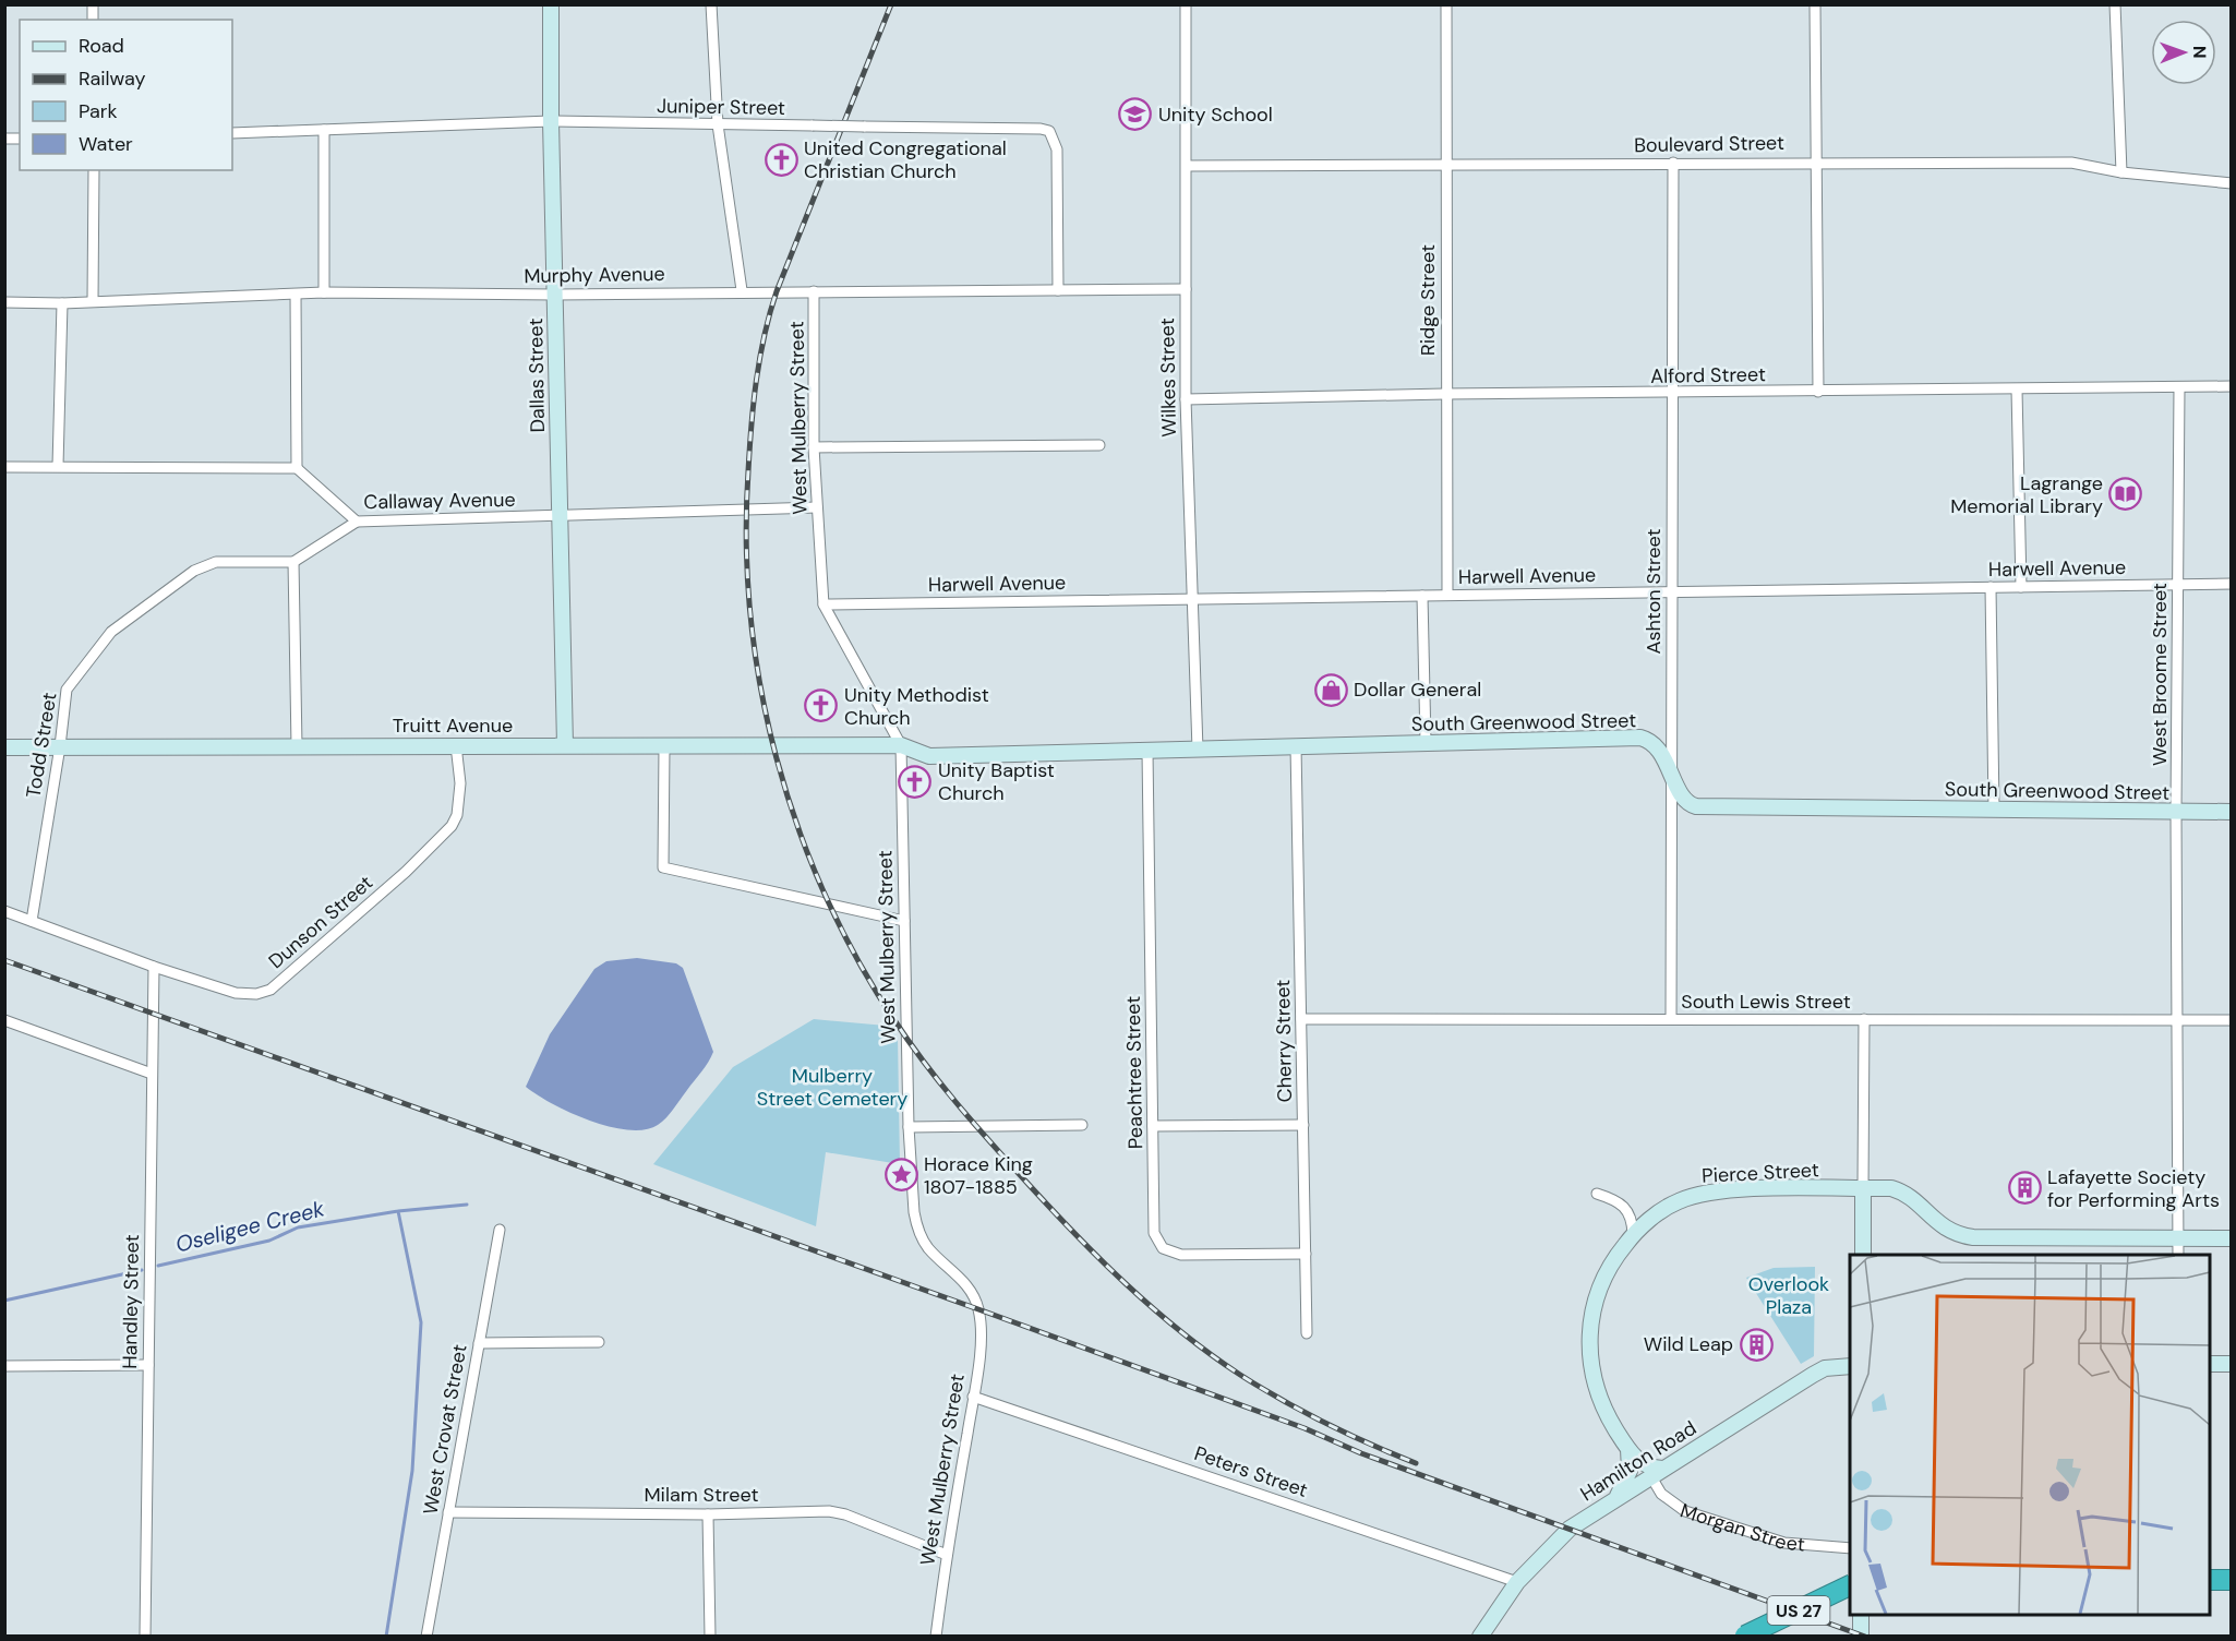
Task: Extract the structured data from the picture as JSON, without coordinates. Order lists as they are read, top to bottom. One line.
{"streets":{"highway":["US 27"],"street":["Juniper Street","Boulevard Street","Murphy Avenue","Ridge Street","Dallas Street","Alford Street","Wilkes Street","West Mulberry Street","Callaway Avenue","Harwell Avenue","Ashton Street","West Broome Street","South Greenwood Street","Truitt Avenue","Todd Street","Dunson Street","South Lewis Street","Cherry Street","Peachtree Street","Pierce Street","Handley Street","West Crovat Street","Hamilton Road","Peters Street","Milam Street","Morgan Street"]},"crossings":[["Juniper Street","Murphy Avenue"],["Juniper Street","Dallas Street"],["Boulevard Street","Ridge Street"],["Boulevard Street","Wilkes Street"],["Boulevard Street","Ashton Street"],["Murphy Avenue","Dallas Street"],["Murphy Avenue","Wilkes Street"],["Murphy Avenue","West Mulberry Street"],["Ridge Street","Alford Street"],["Ridge Street","Harwell Avenue"],["Dallas Street","Callaway Avenue"],["Dallas Street","Truitt Avenue"],["Alford Street","Wilkes Street"],["Alford Street","Ashton Street"],["Alford Street","West Broome Street"],["Wilkes Street","Harwell Avenue"],["Wilkes Street","South Greenwood Street"],["West Mulberry Street","Callaway Avenue"],["West Mulberry Street","Harwell Avenue"],["West Mulberry Street","South Greenwood Street"],["West Mulberry Street","Truitt Avenue"],["West Mulberry Street","Peters Street"],["West Mulberry Street","Milam Street"],["Harwell Avenue","Ashton Street"],["Harwell Avenue","West Broome Street"],["Ashton Street","South Greenwood Street"],["Ashton Street","South Lewis Street"],["West Broome Street","South Greenwood Street"],["West Broome Street","South Lewis Street"],["West Broome Street","Pierce Street"],["South Greenwood Street","Truitt Avenue"],["South Greenwood Street","Cherry Street"],["South Greenwood Street","Peachtree Street"],["Truitt Avenue","Todd Street"],["Truitt Avenue","Dunson Street"],["Todd Street","Dunson Street"],["Dunson Street","Handley Street"],["South Lewis Street","Cherry Street"],["Cherry Street","Peachtree Street"],["West Crovat Street","Milam Street"],["Hamilton Road","Peters Street"],["Hamilton Road","Morgan Street"]],"water":["Oseligee Creek"],"parks":["Mulberry Street Cemetery","Overlook Plaza"],"places":{"school or university":["Unity School"],"church":["United Congregational Christian Church","Unity Methodist Church","Unity Baptist Church"],"library":["Lagrange Memorial Library"],"shop":["Dollar General"],"place":["Horace King 1807-1885"],"building":["Lafayette Society for Performing Arts","Wild Leap"]},"legend":["Road","Railway","Park","Water"],"north":"right"}
